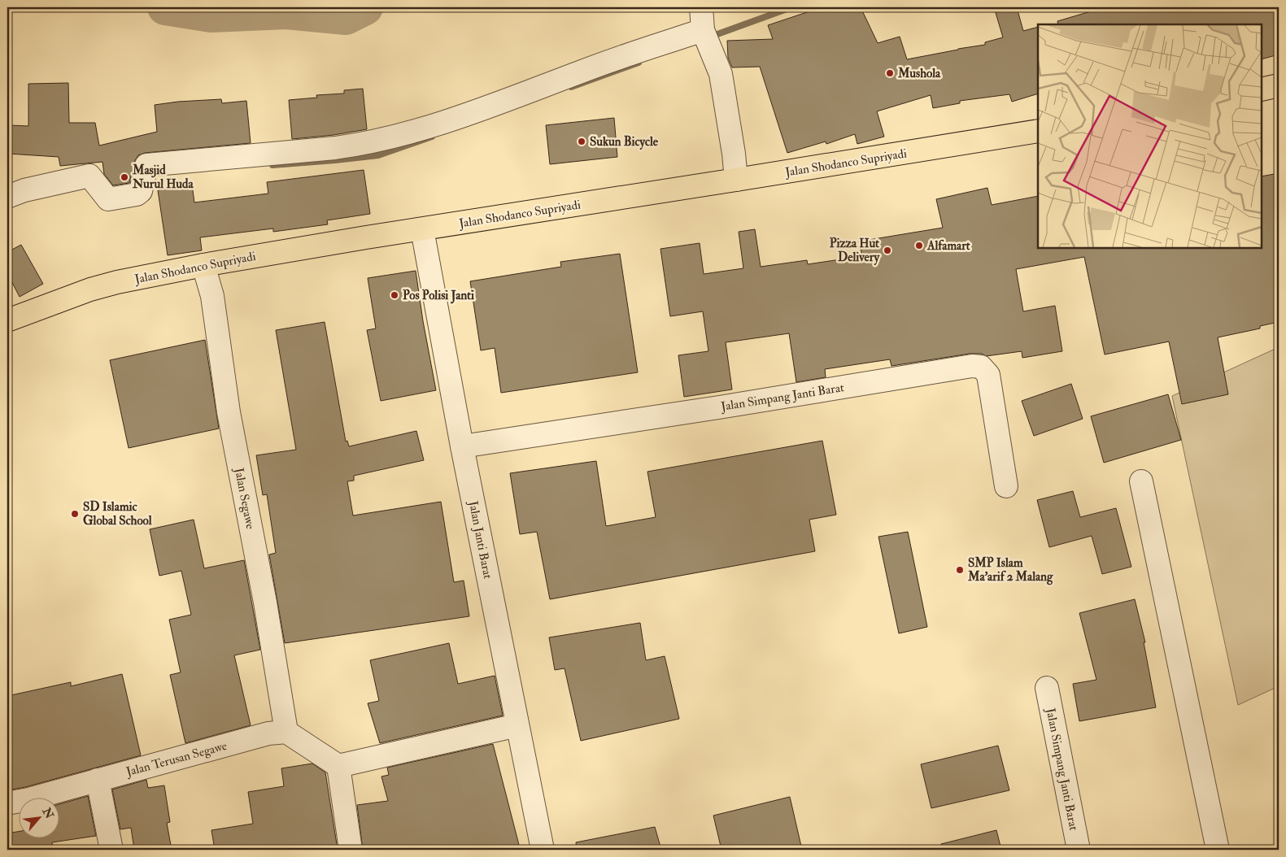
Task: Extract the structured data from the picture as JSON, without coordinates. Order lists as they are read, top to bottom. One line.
{"streets":{"main road":["Jalan Shodanco Supriyadi"],"street":["Jalan Simpang Janti Barat","Jalan Segawe","Jalan Janti Barat","Jalan Terusan Segawe"]},"crossings":[["Jalan Shodanco Supriyadi","Jalan Segawe"],["Jalan Shodanco Supriyadi","Jalan Janti Barat"],["Jalan Simpang Janti Barat","Jalan Janti Barat"],["Jalan Segawe","Jalan Terusan Segawe"]],"places":["Mushola","Sukun Bicycle","Masjid Nurul Huda","Alfamart","Pizza Hut Delivery","Pos Polisi Janti","SD Islamic Global School","SMP Islam Ma'arif 2 Malang"],"north":"top right"}
